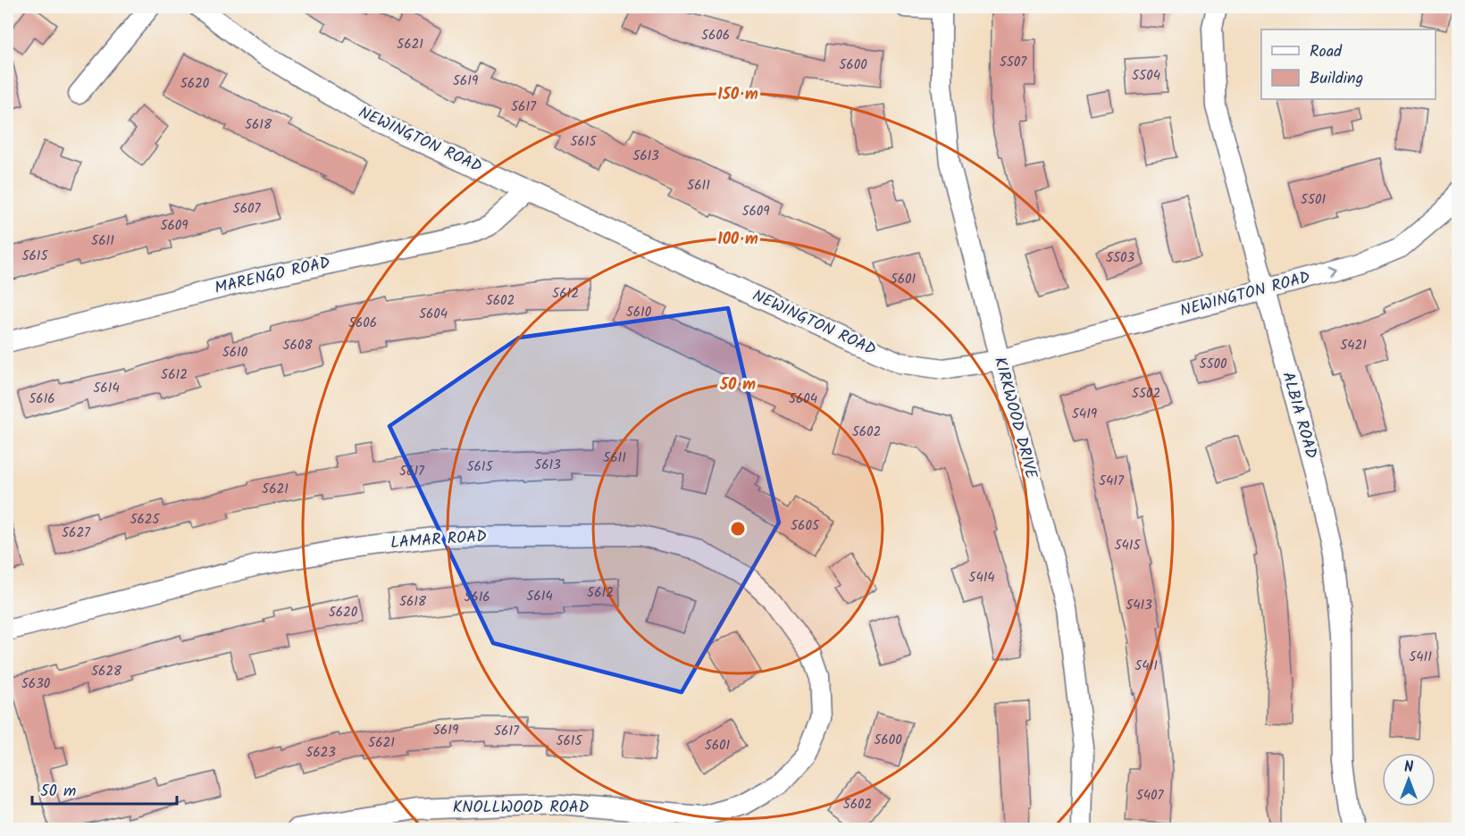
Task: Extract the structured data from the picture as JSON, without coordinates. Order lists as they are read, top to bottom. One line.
{"streets":{"street":["NEWINGTON ROAD","MARENGO ROAD","ALBIA ROAD","KIRKWOOD DRIVE","LAMAR ROAD","KNOLLWOOD ROAD"]},"crossings":[["NEWINGTON ROAD","MARENGO ROAD"],["NEWINGTON ROAD","ALBIA ROAD"],["NEWINGTON ROAD","KIRKWOOD DRIVE"],["LAMAR ROAD","KNOLLWOOD ROAD"]],"house_numbers":["5606","5621","5507","5600","5504","5619","5620","5617","5618","5615","5613","5611","5501","5607","5609","5609","5611","5615","5503","5601","5612","5602","5610","5604","5606","5608","5421","5610","5500","5612","5614","5502","5616","5604","5419","5602","5611","5613","5615","5617","5417","5621","5625","5605","5627","5415","5414","5612","5614","5616","5618","5413","5620","5411","5411","5628","5630","5619","5617","5600","5615","5621","5601","5623","5407","5602"],"legend":["Road","Building"],"scale_bar":"50 m","north":"top","rings":["150 m","100 m","50 m"]}
